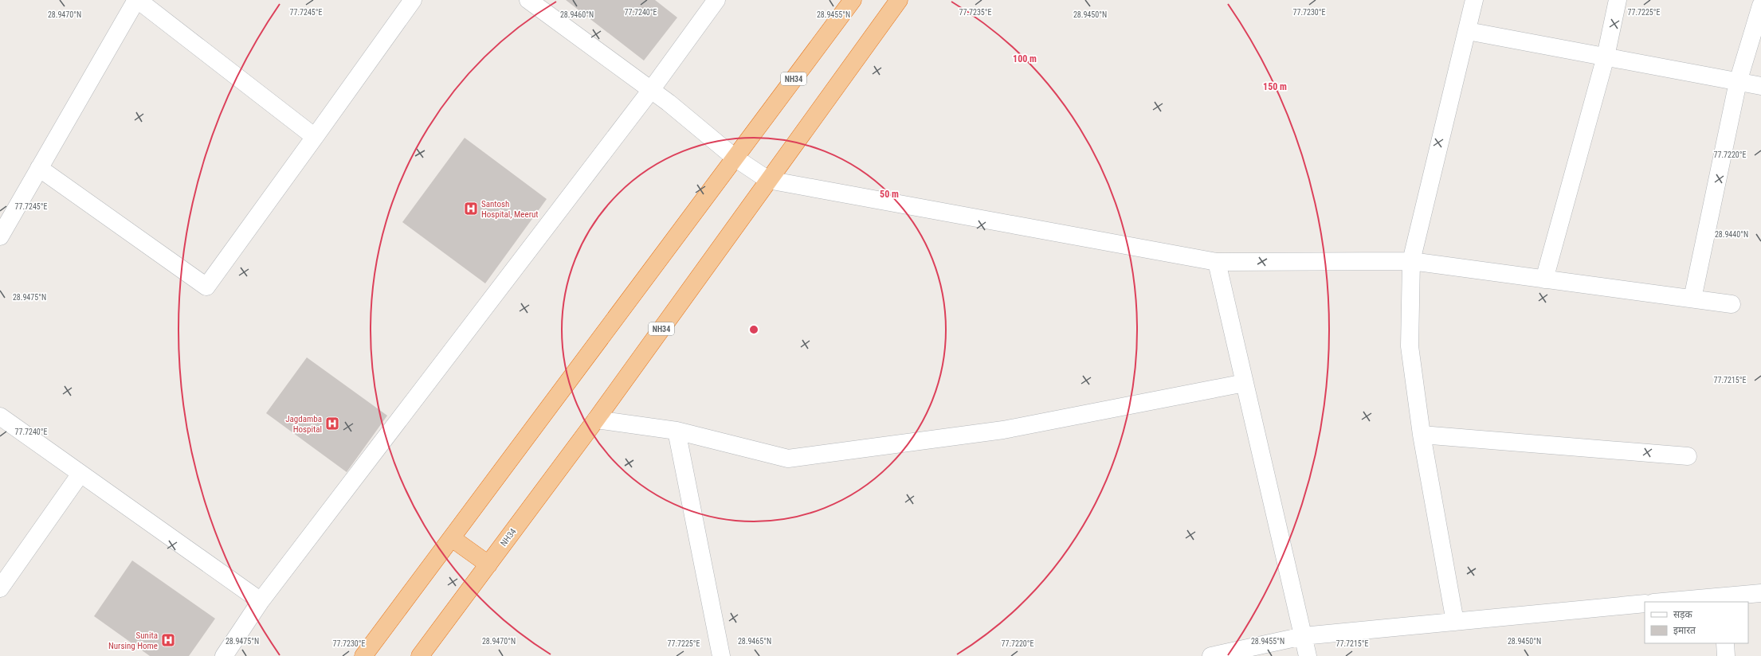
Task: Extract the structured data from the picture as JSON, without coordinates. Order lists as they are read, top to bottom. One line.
{"streets":{"highway":["NH34"]},"places":{"hospital":["Santosh Hospital, Meerut","Jagdamba Hospital","Sunita Nursing Home"]},"legend":["सड़क","इमारत"],"coordinates":["77.7245°E","77.7240°E","77.7235°E","77.7230°E","77.7225°E","28.9470°N","28.9460°N","28.9455°N","28.9450°N","77.7220°E","28.9440°N","28.9475°N","77.7215°E","28.9465°N"],"rings":["100 m","150 m","50 m"]}
